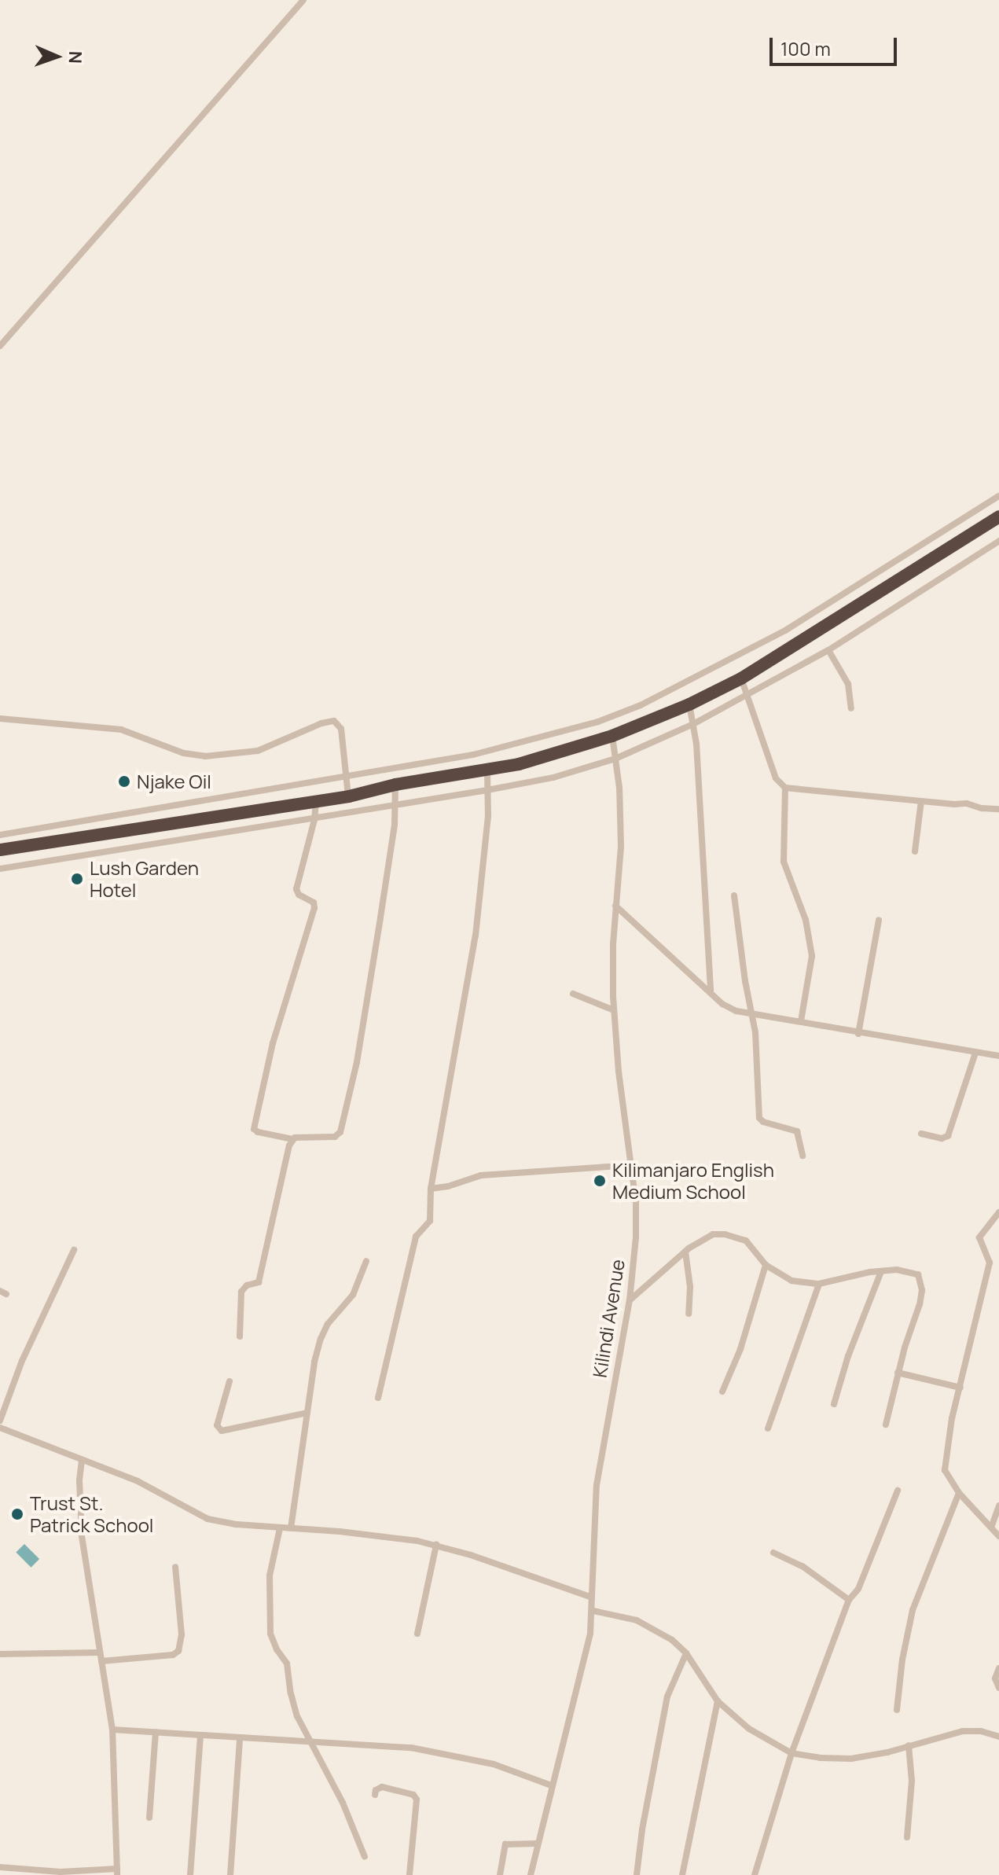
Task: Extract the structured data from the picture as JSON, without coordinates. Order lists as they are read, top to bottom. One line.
{"streets":{"street":["Kilindi Avenue"]},"places":["Njake Oil","Lush Garden Hotel","Kilimanjaro English Medium School","Trust St. Patrick School"],"scale_bar":"100 m","north":"right"}
